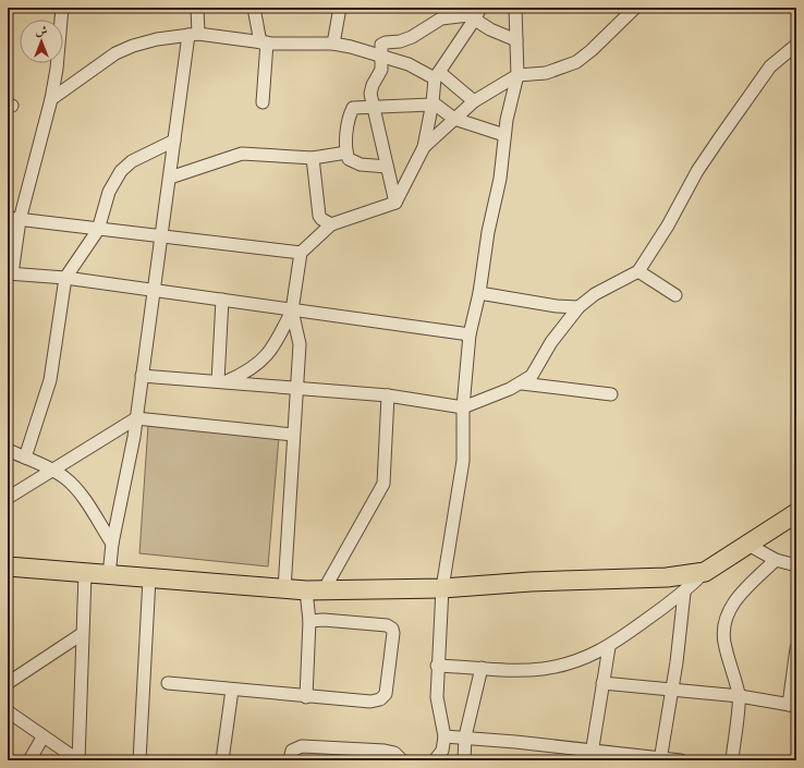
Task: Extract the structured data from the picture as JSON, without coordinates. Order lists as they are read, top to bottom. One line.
{"north":"top"}
